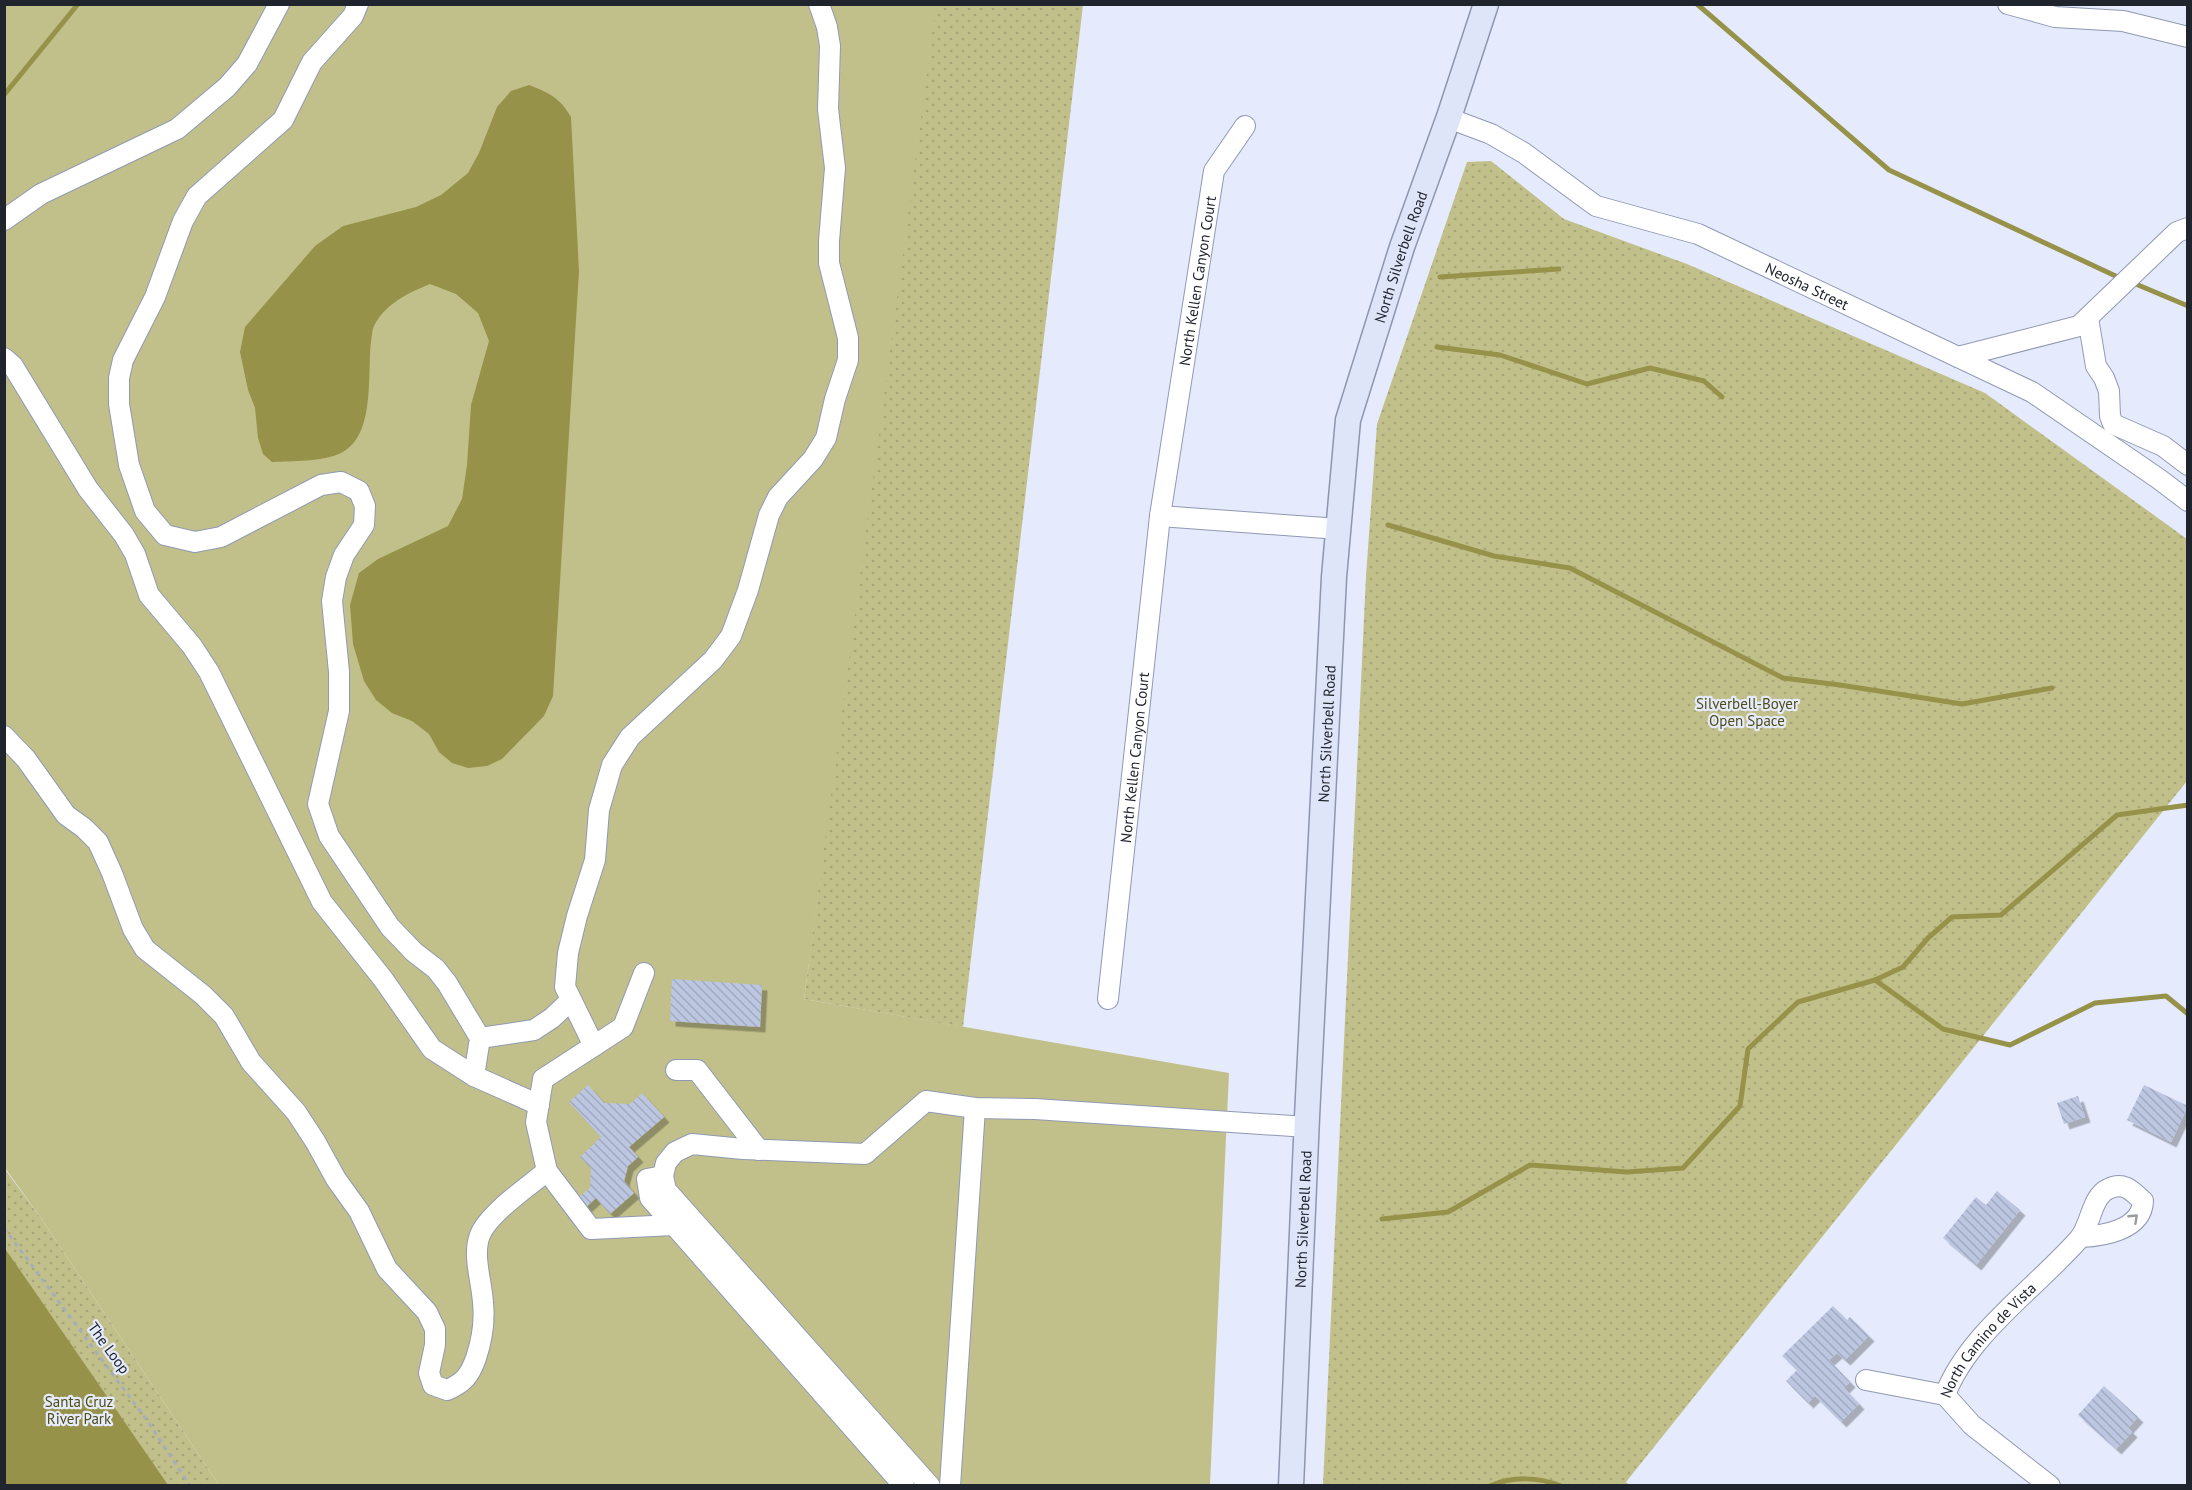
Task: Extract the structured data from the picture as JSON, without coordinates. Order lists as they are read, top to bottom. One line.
{"streets":{"main road":["North Silverbell Road"],"street":["North Kellen Canyon Court","Neosha Street","North Camino de Vista"],"path":["The Loop"]},"crossings":[["North Silverbell Road","Neosha Street"]],"parks":["Silverbell-Boyer Open Space","Santa Cruz River Park"]}
